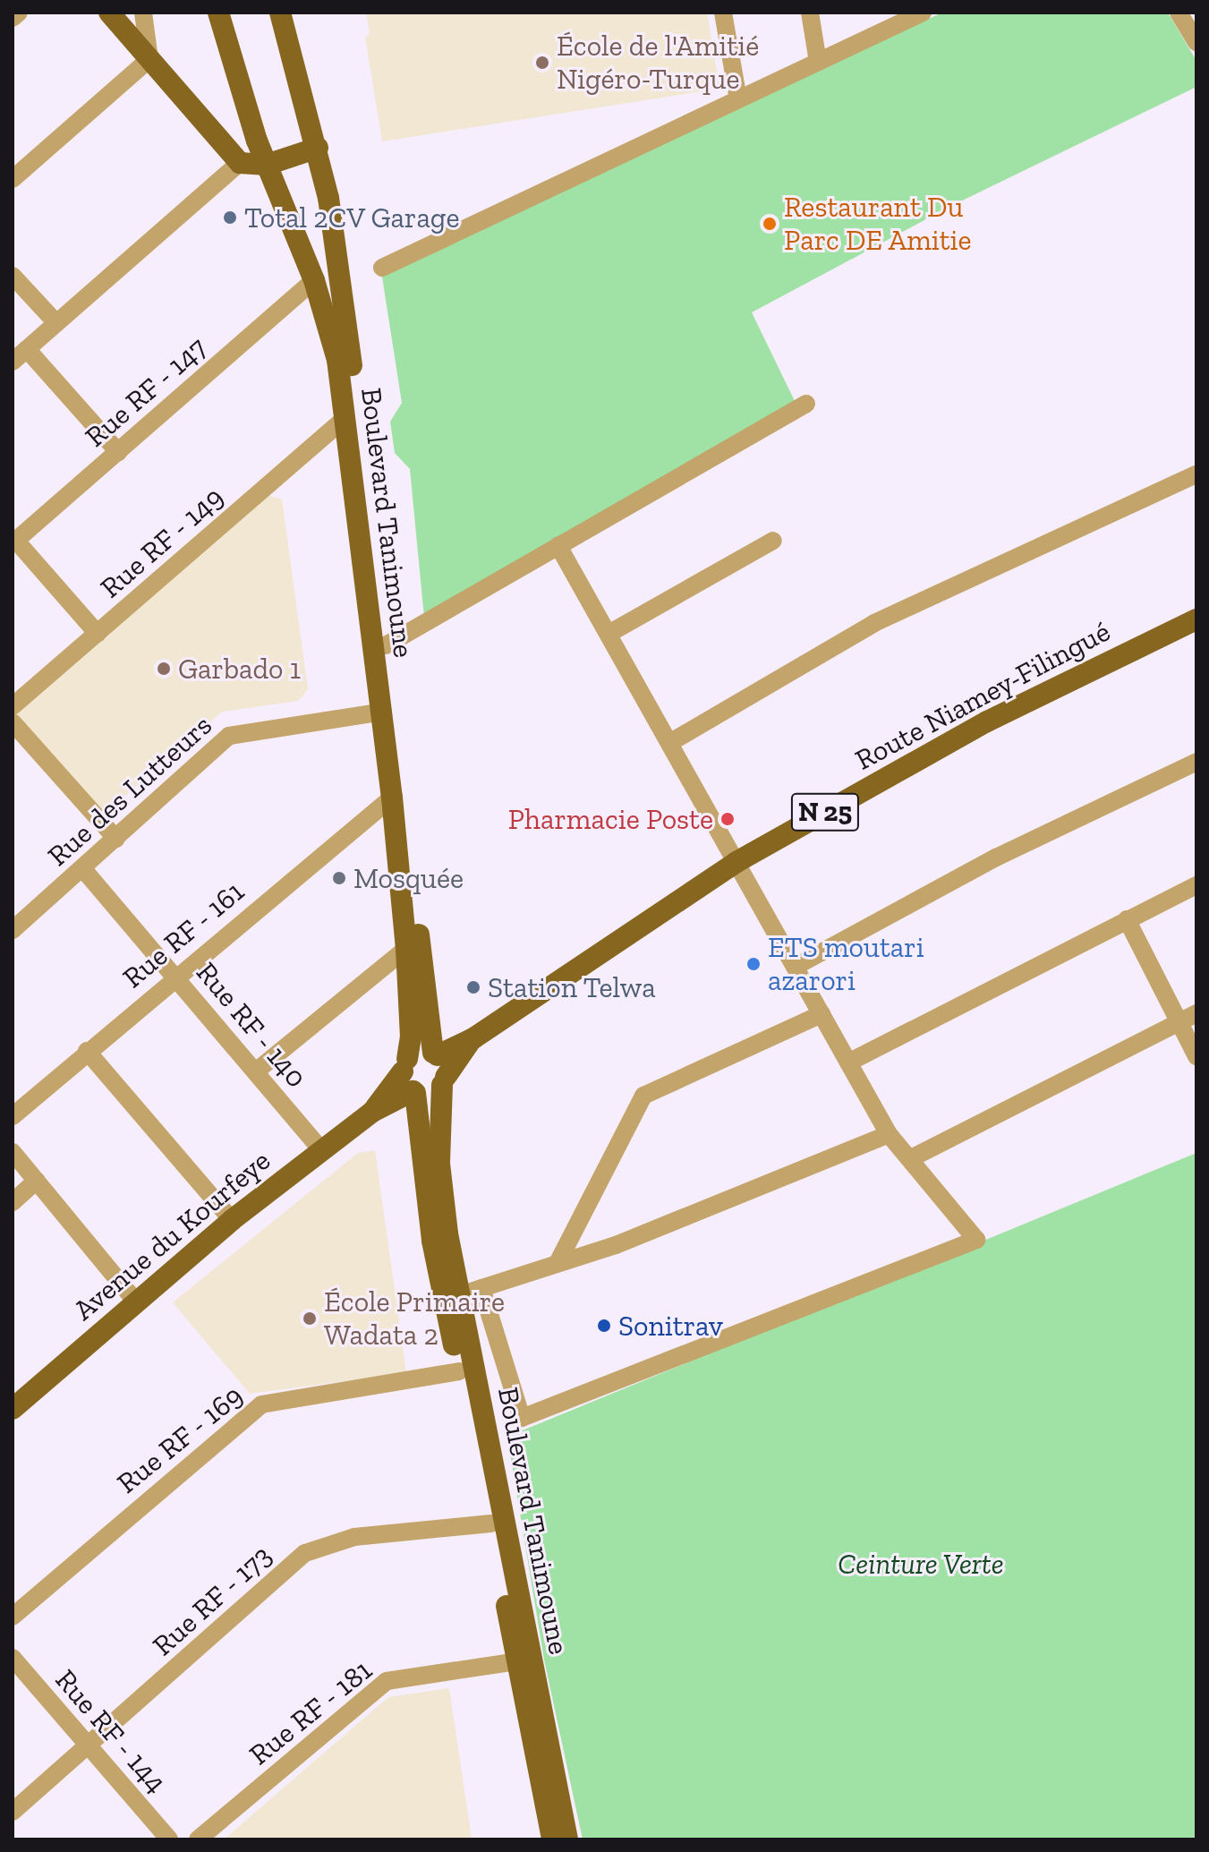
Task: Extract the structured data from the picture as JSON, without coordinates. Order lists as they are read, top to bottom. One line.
{"streets":{"main road":["Boulevard Tanimoune","Route Niamey-Filingué","N 25","Avenue du Kourfeye"],"street":["Rue RF - 147","Rue RF - 149","Rue des Lutteurs","Rue RF - 161","Rue RF - 140","Rue RF - 169","Rue RF - 173","Rue RF - 181","Rue RF - 144"]},"crossings":[["Rue RF - 147","Boulevard Tanimoune"],["Boulevard Tanimoune","Rue RF - 149"],["Boulevard Tanimoune","Route Niamey-Filingué"],["Boulevard Tanimoune","Rue des Lutteurs"],["Boulevard Tanimoune","Rue RF - 161"],["Boulevard Tanimoune","Avenue du Kourfeye"],["Boulevard Tanimoune","Rue RF - 169"],["Boulevard Tanimoune","Rue RF - 173"],["Boulevard Tanimoune","Rue RF - 181"],["Route Niamey-Filingué","Avenue du Kourfeye"],["Rue des Lutteurs","Rue RF - 140"],["Rue RF - 161","Rue RF - 140"],["Rue RF - 140","Avenue du Kourfeye"],["Rue RF - 173","Rue RF - 144"]],"parks":["Ceinture Verte"],"places":["École de l'Amitié Nigéro-Turque","Total 2CV Garage","Restaurant Du Parc DE Amitie","Garbado 1","Pharmacie Poste","Mosquée","ETS moutari azarori","Station Telwa","École Primaire Wadata 2","Sonitrav"]}
